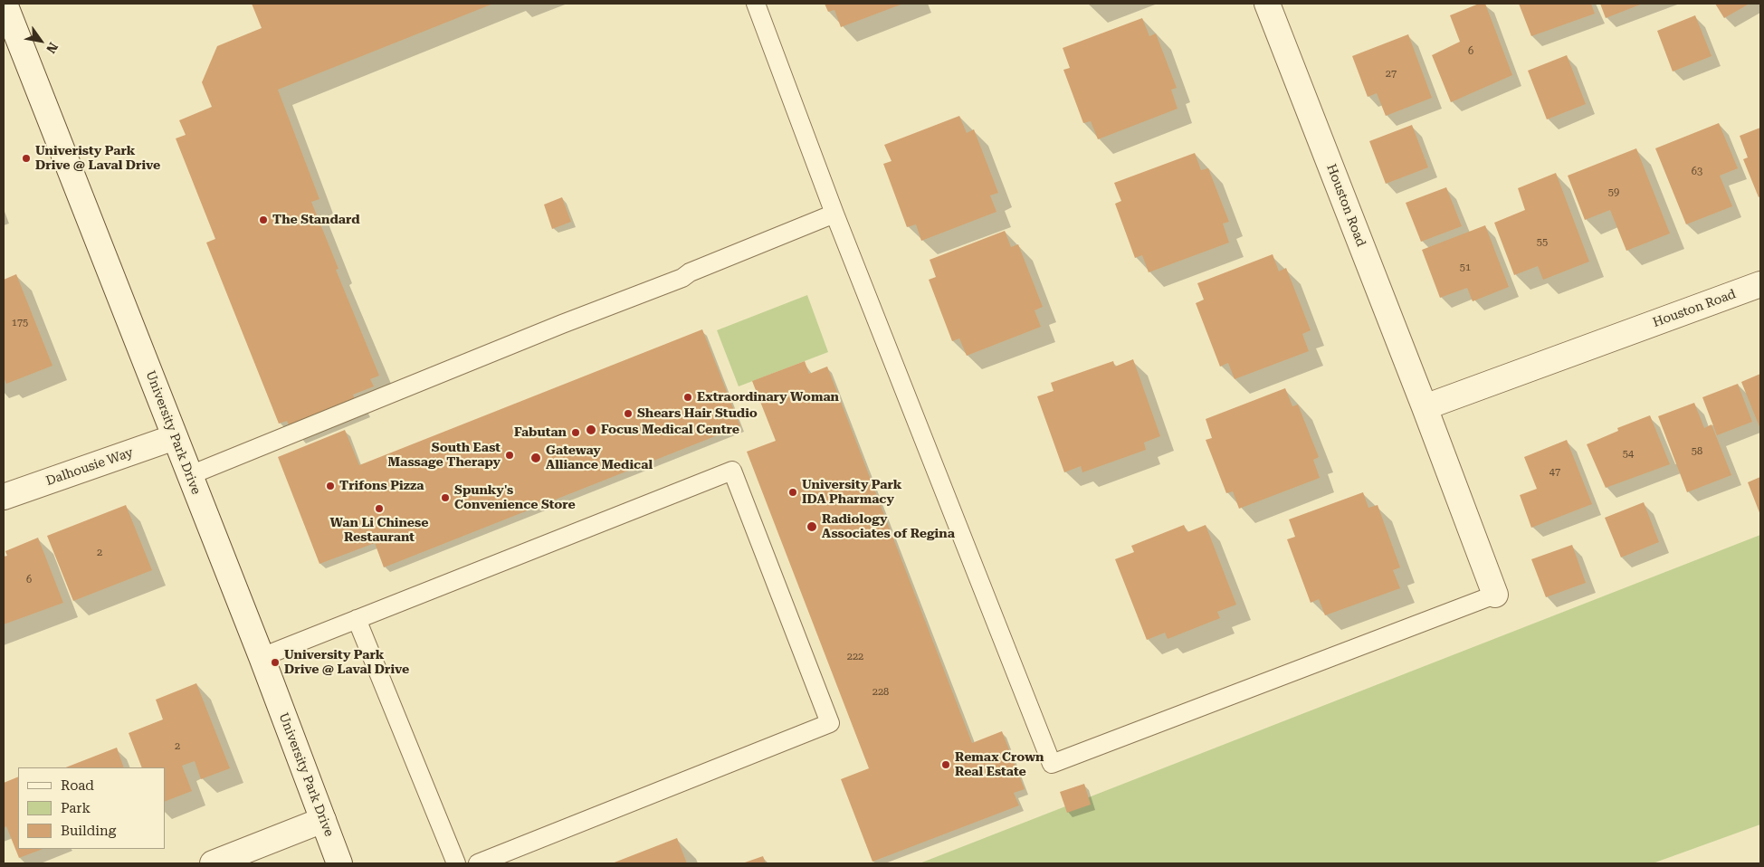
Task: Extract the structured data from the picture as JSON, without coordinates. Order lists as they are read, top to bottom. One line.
{"streets":{"street":["Houston Road","University Park Drive","Dalhousie Way"]},"crossings":[["University Park Drive","Dalhousie Way"]],"places":["Univeristy Park Drive @ Laval Drive","The Standard","Extraordinary Woman","Shears Hair Studio","Focus Medical Centre","Fabutan","South East Massage Therapy","Gateway Alliance Medical","Trifons Pizza","University Park IDA Pharmacy","Spunky's Convenience Store","Wan Li Chinese Restaurant","Radiology Associates of Regina","University Park Drive @ Laval Drive","Remax Crown Real Estate"],"house_numbers":["6","27","63","59","55","51","175","58","54","47","2","6","222","228","2"],"legend":["Road","Park","Building"],"north":"bottom right"}
